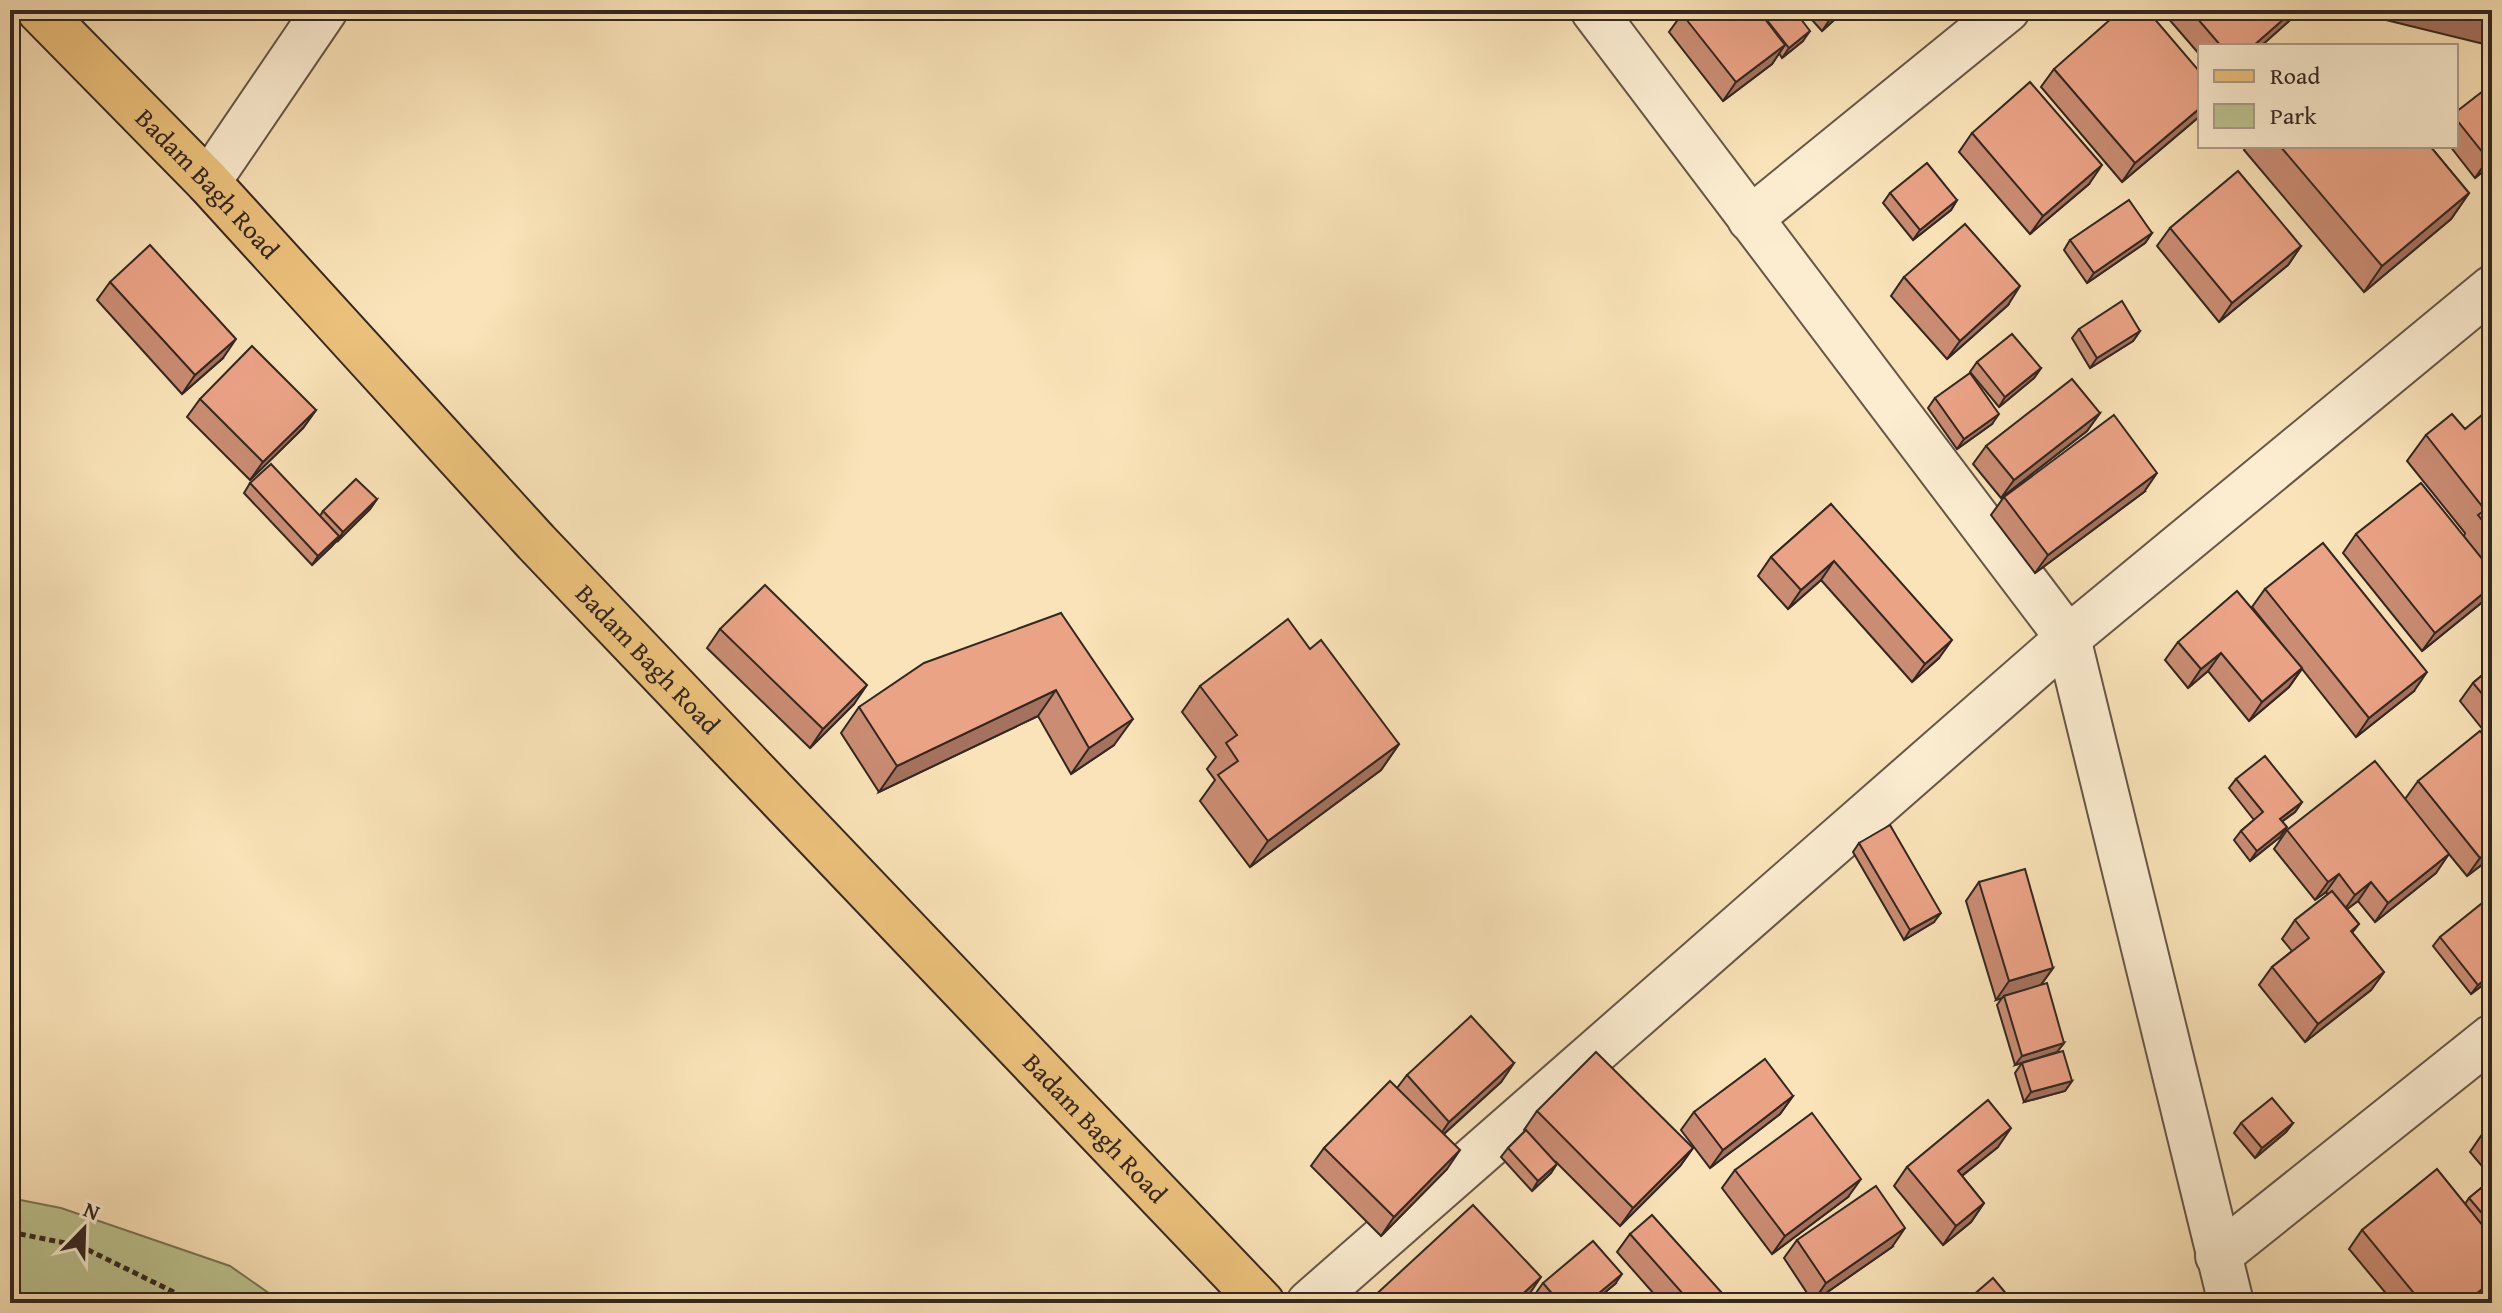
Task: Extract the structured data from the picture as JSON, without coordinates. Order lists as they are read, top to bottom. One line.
{"streets":{"main road":["Badam Bagh Road"]},"legend":["Road","Park"],"north":"top right"}
